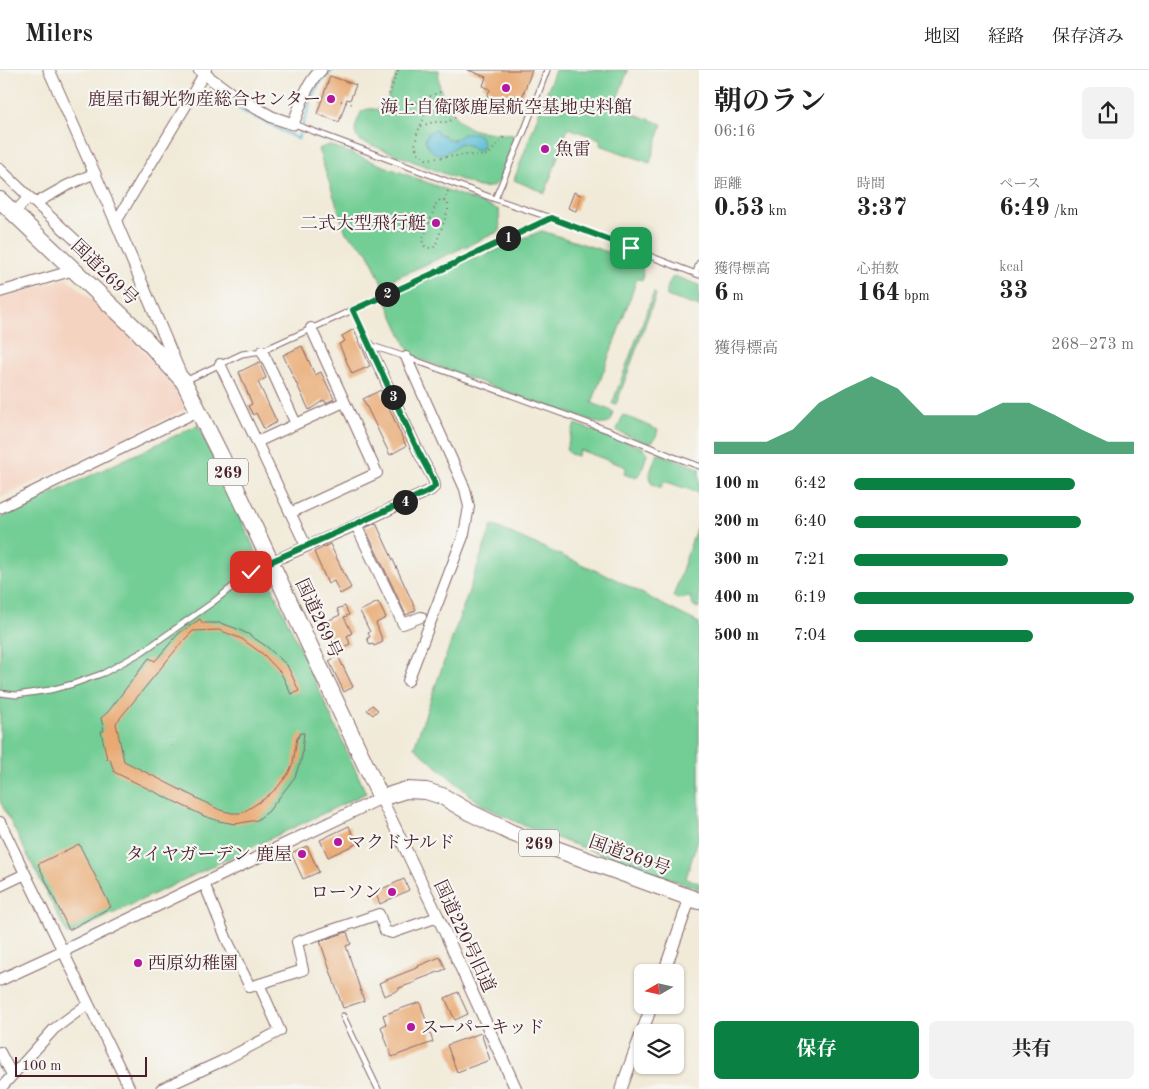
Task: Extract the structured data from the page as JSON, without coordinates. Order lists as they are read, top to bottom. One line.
{"streets":{"highway":["国道269号","269"],"street":["国道220号旧道"]},"crossings":[["国道269号","国道220号旧道"]],"places":["海上自衛隊鹿屋航空基地史料館","鹿屋市観光物産総合センター","魚雷","二式大型飛行艇","マクドナルド","タイヤガーデン 鹿屋","ローソン","西原幼稚園","スーパーキッド"],"scale_bar":"100 m","north":"left","page":{"header":"Milers","nav":["地図","経路","保存済み"],"heading":["朝のラン","06:16"],"stats":[["距離","0.53 km"],["時間","3:37"],["ペース","6:49 /km"],["獲得標高","6 m"],["心拍数","164 bpm"],["kcal","33"]],"pins":["1","2","3","4"],"chart":["獲得標高","268–273 m"],"list":[{"name":"100 m","note":"6:42"},{"name":"200 m","note":"6:40"},{"name":"300 m","note":"7:21"},{"name":"400 m","note":"6:19"},{"name":"500 m","note":"7:04"}],"buttons":["保存","共有"],"scale":"100 m"}}
